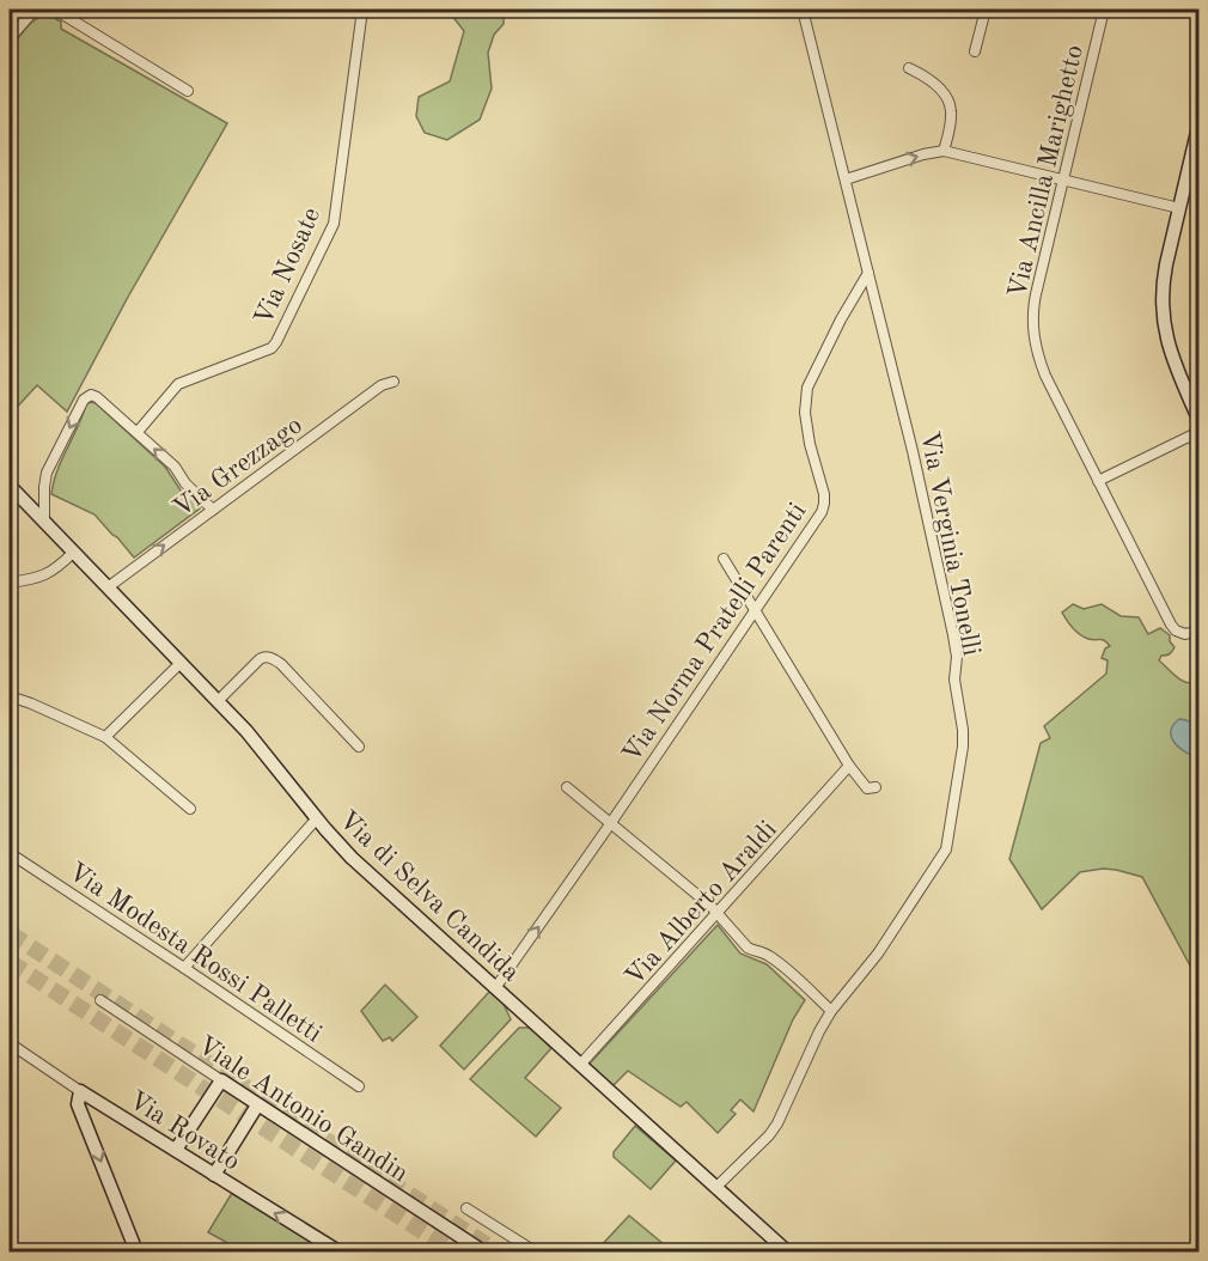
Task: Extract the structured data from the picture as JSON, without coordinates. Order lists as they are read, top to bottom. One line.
{"streets":{"street":["Via Ancilla Marighetto","Via Nosate","Via Grezzago","Via Verginia Tonelli","Via Norma Pratelli Parenti","Via di Selva Candida","Via Alberto Araldi","Via Modesta Rossi Palletti","Viale Antonio Gandin","Via Rovato"]},"crossings":[["Via Grezzago","Via di Selva Candida"],["Via Verginia Tonelli","Via Norma Pratelli Parenti"],["Via Verginia Tonelli","Via di Selva Candida"],["Via Norma Pratelli Parenti","Via di Selva Candida"],["Via di Selva Candida","Via Alberto Araldi"]],"one_way":["Via Grezzago","Via Rovato"]}
